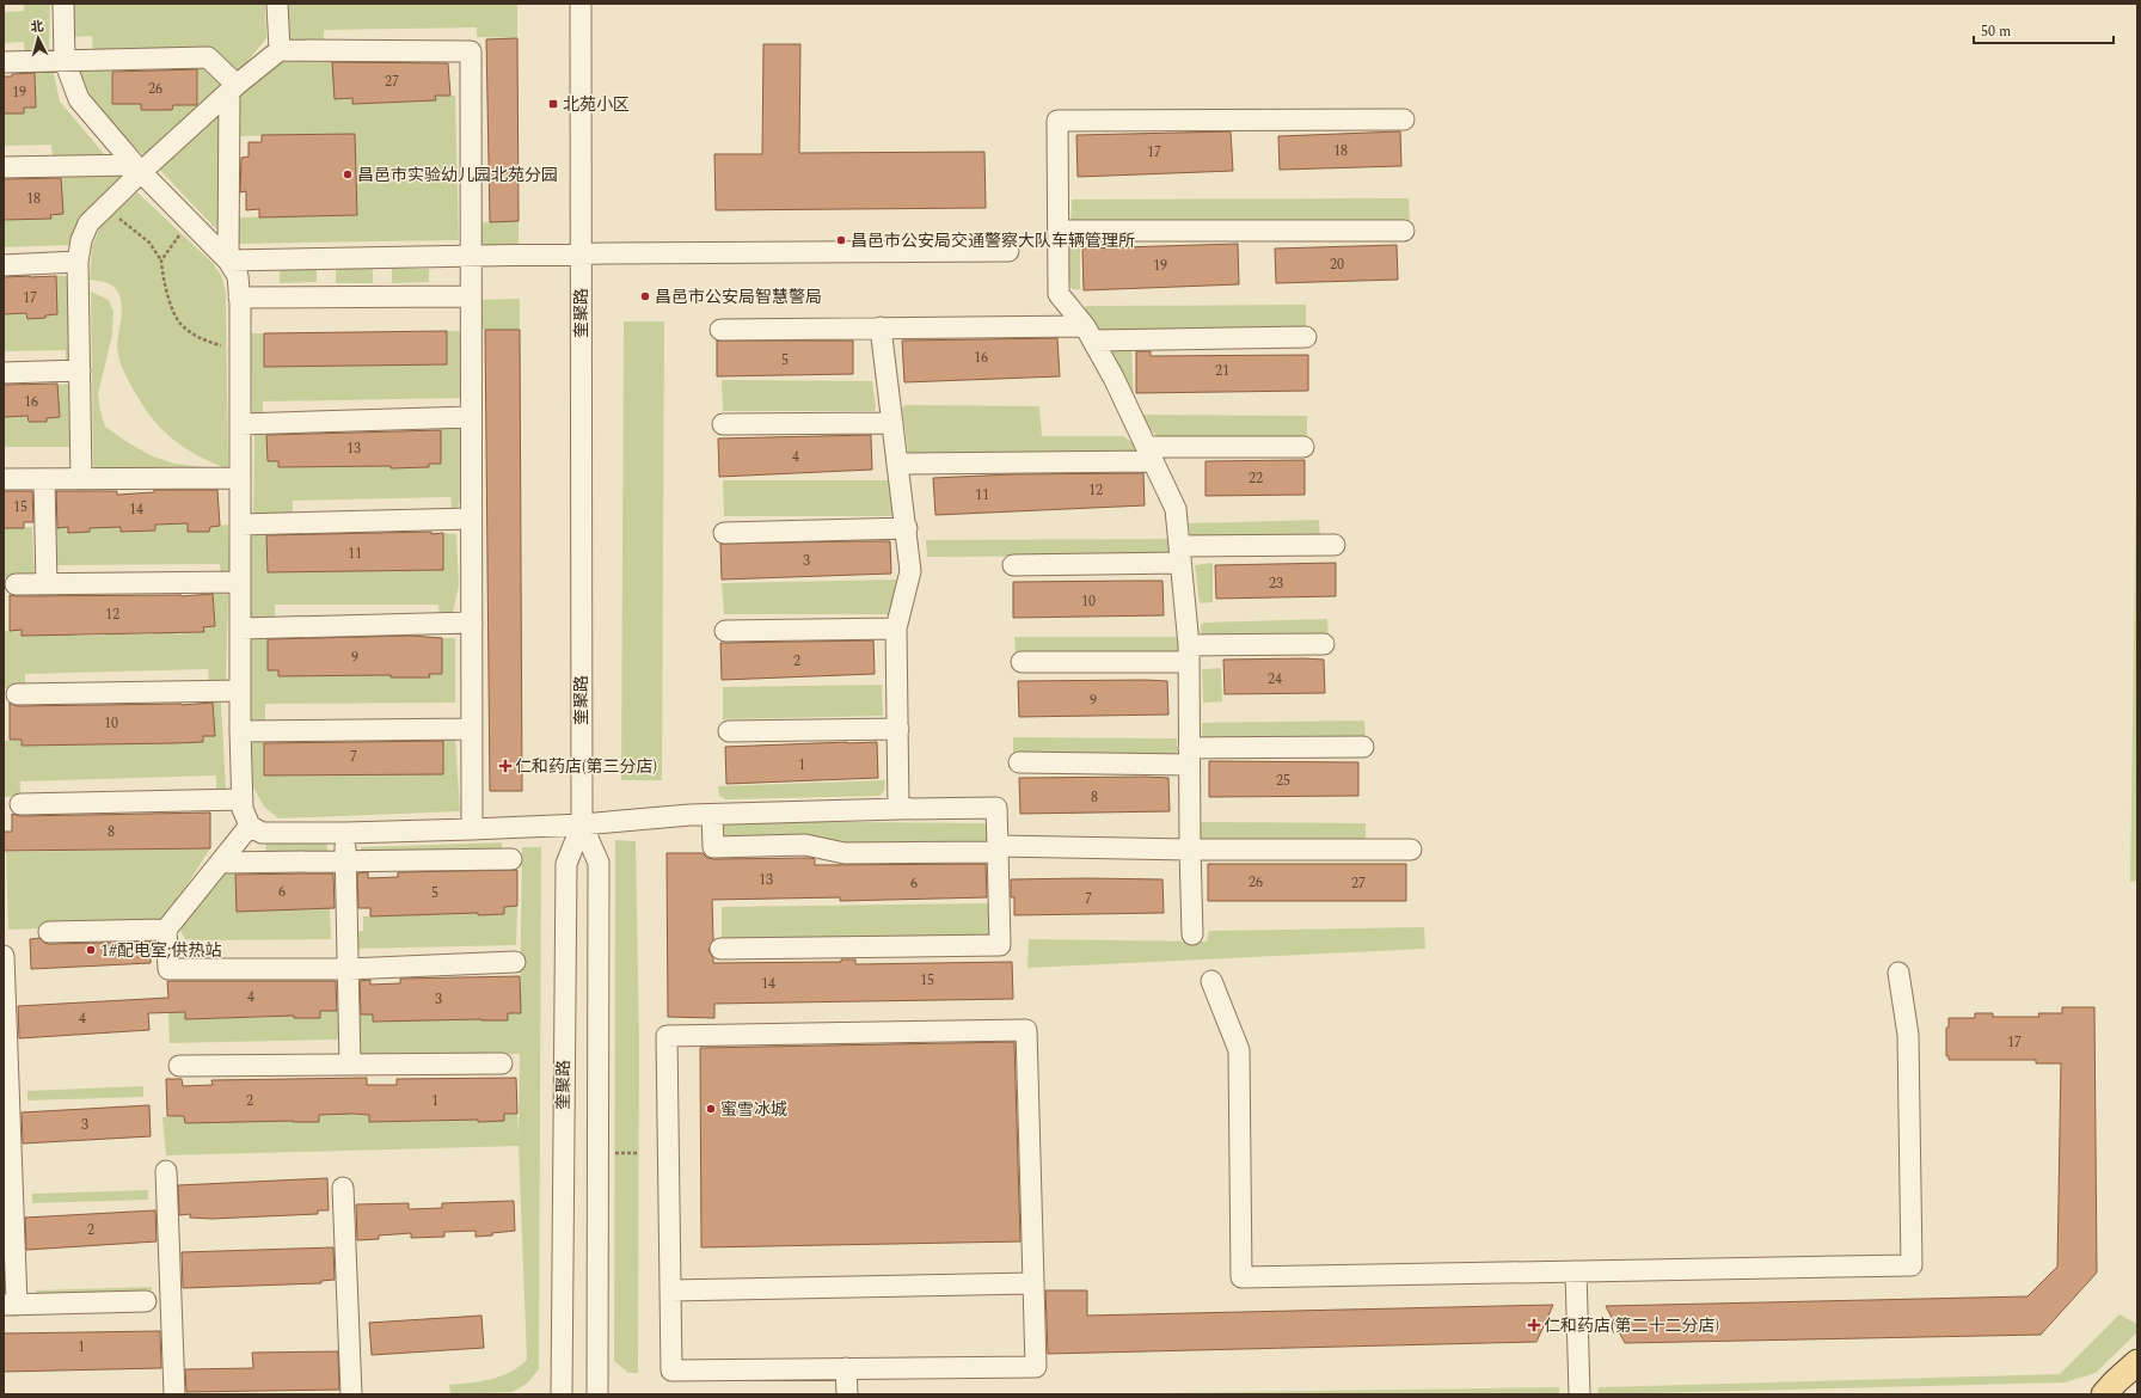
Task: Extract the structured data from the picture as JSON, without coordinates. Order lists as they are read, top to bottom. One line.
{"streets":{"street":["奎聚路"]},"places":{"transit":["北苑小区"],"other":["昌邑市实验幼儿园北苑分园","昌邑市公安局交通警察大队车辆管理所","昌邑市公安局智慧警局","1#配电室;供热站","蜜雪冰城"],"health":["仁和药店(第三分店)","仁和药店(第二十二分店)"]},"house_numbers":["27","26","19","18","17","18","20","19","17","16","5","21","16","13","4","22","12","11","15","14","11","3","23","10","12","9","2","24","9","10","7","1","25","8","8","13","26","6","27","6","5","7","15","14","4","3","4","17","2","1","3","2","1"],"scale_bar":"50 m","north":"top"}
